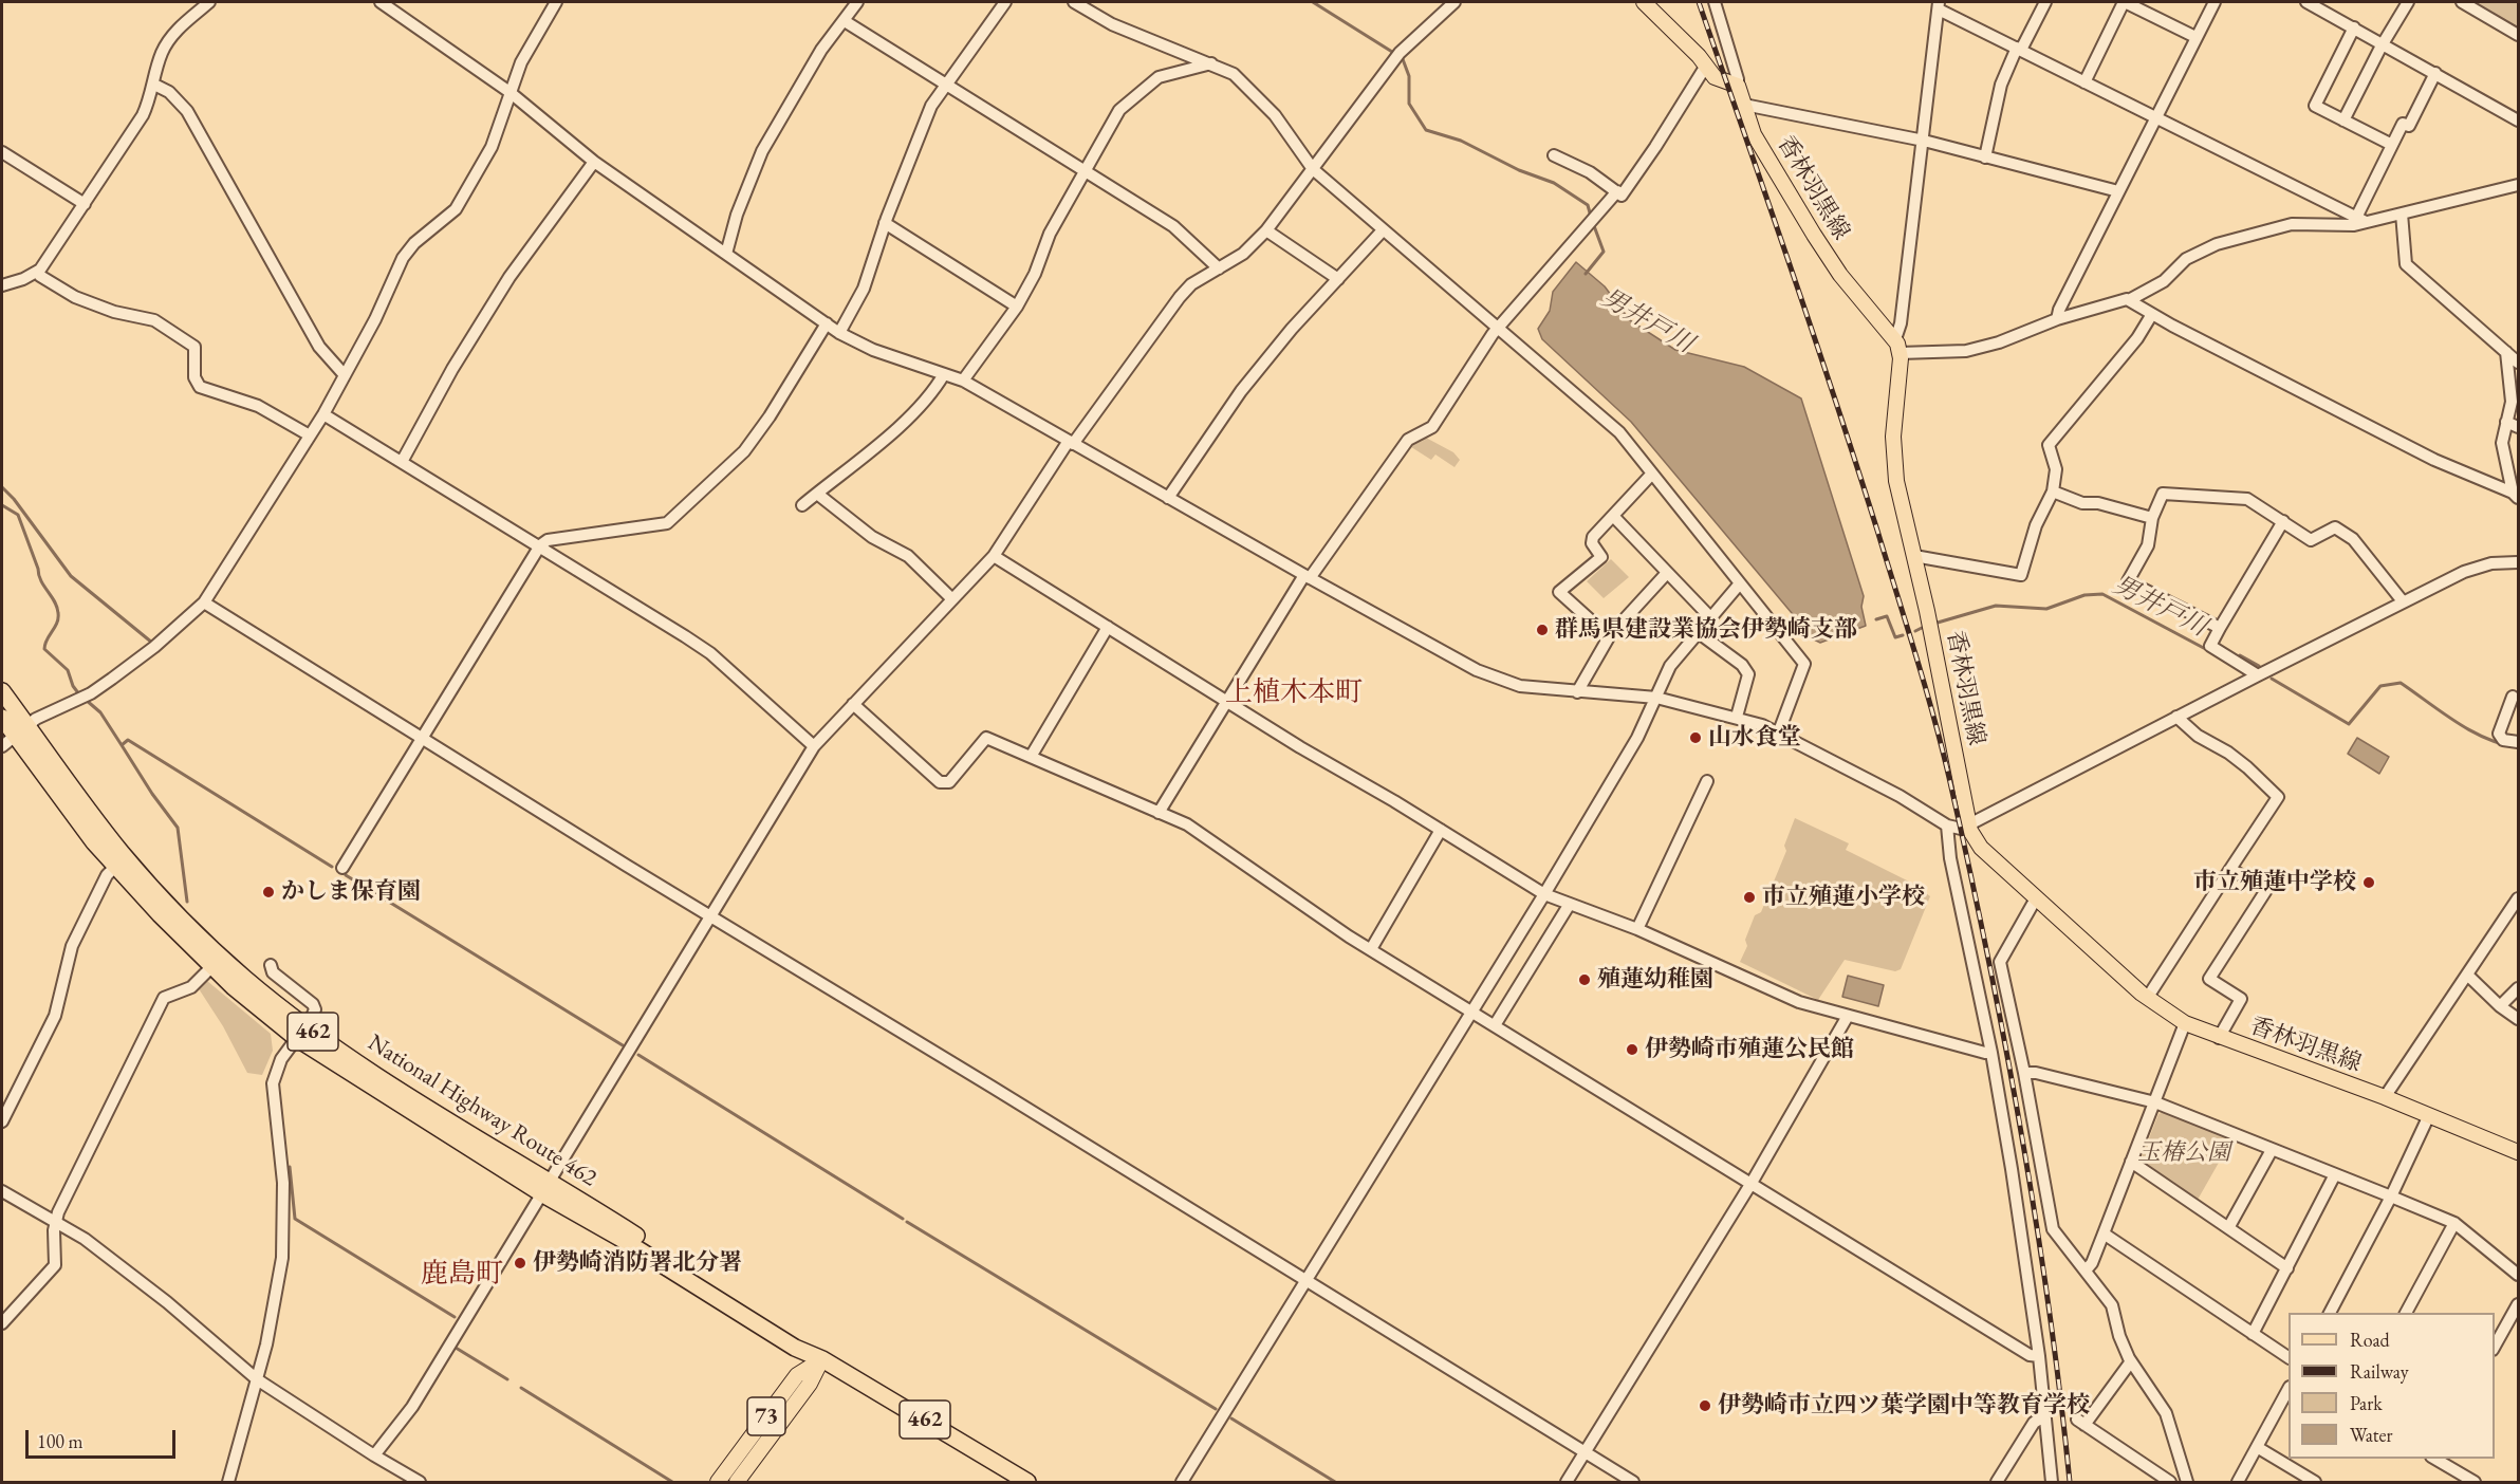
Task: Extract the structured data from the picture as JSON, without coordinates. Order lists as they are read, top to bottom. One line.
{"streets":{"highway":["462","National Highway Route 462"],"main road":["香林羽黒線","73"]},"crossings":[["National Highway Route 462","73"]],"districts":["上植木本町","鹿島町"],"water":["男井戸川"],"parks":["玉椿公園"],"places":["群馬県建設業協会伊勢崎支部","山水食堂","市立殖蓮中学校","かしま保育園","市立殖蓮小学校","殖蓮幼稚園","伊勢崎市殖蓮公民館","伊勢崎消防署北分署","伊勢崎市立四ツ葉学園中等教育学校"],"legend":["Road","Railway","Park","Water"],"scale_bar":"100 m"}
